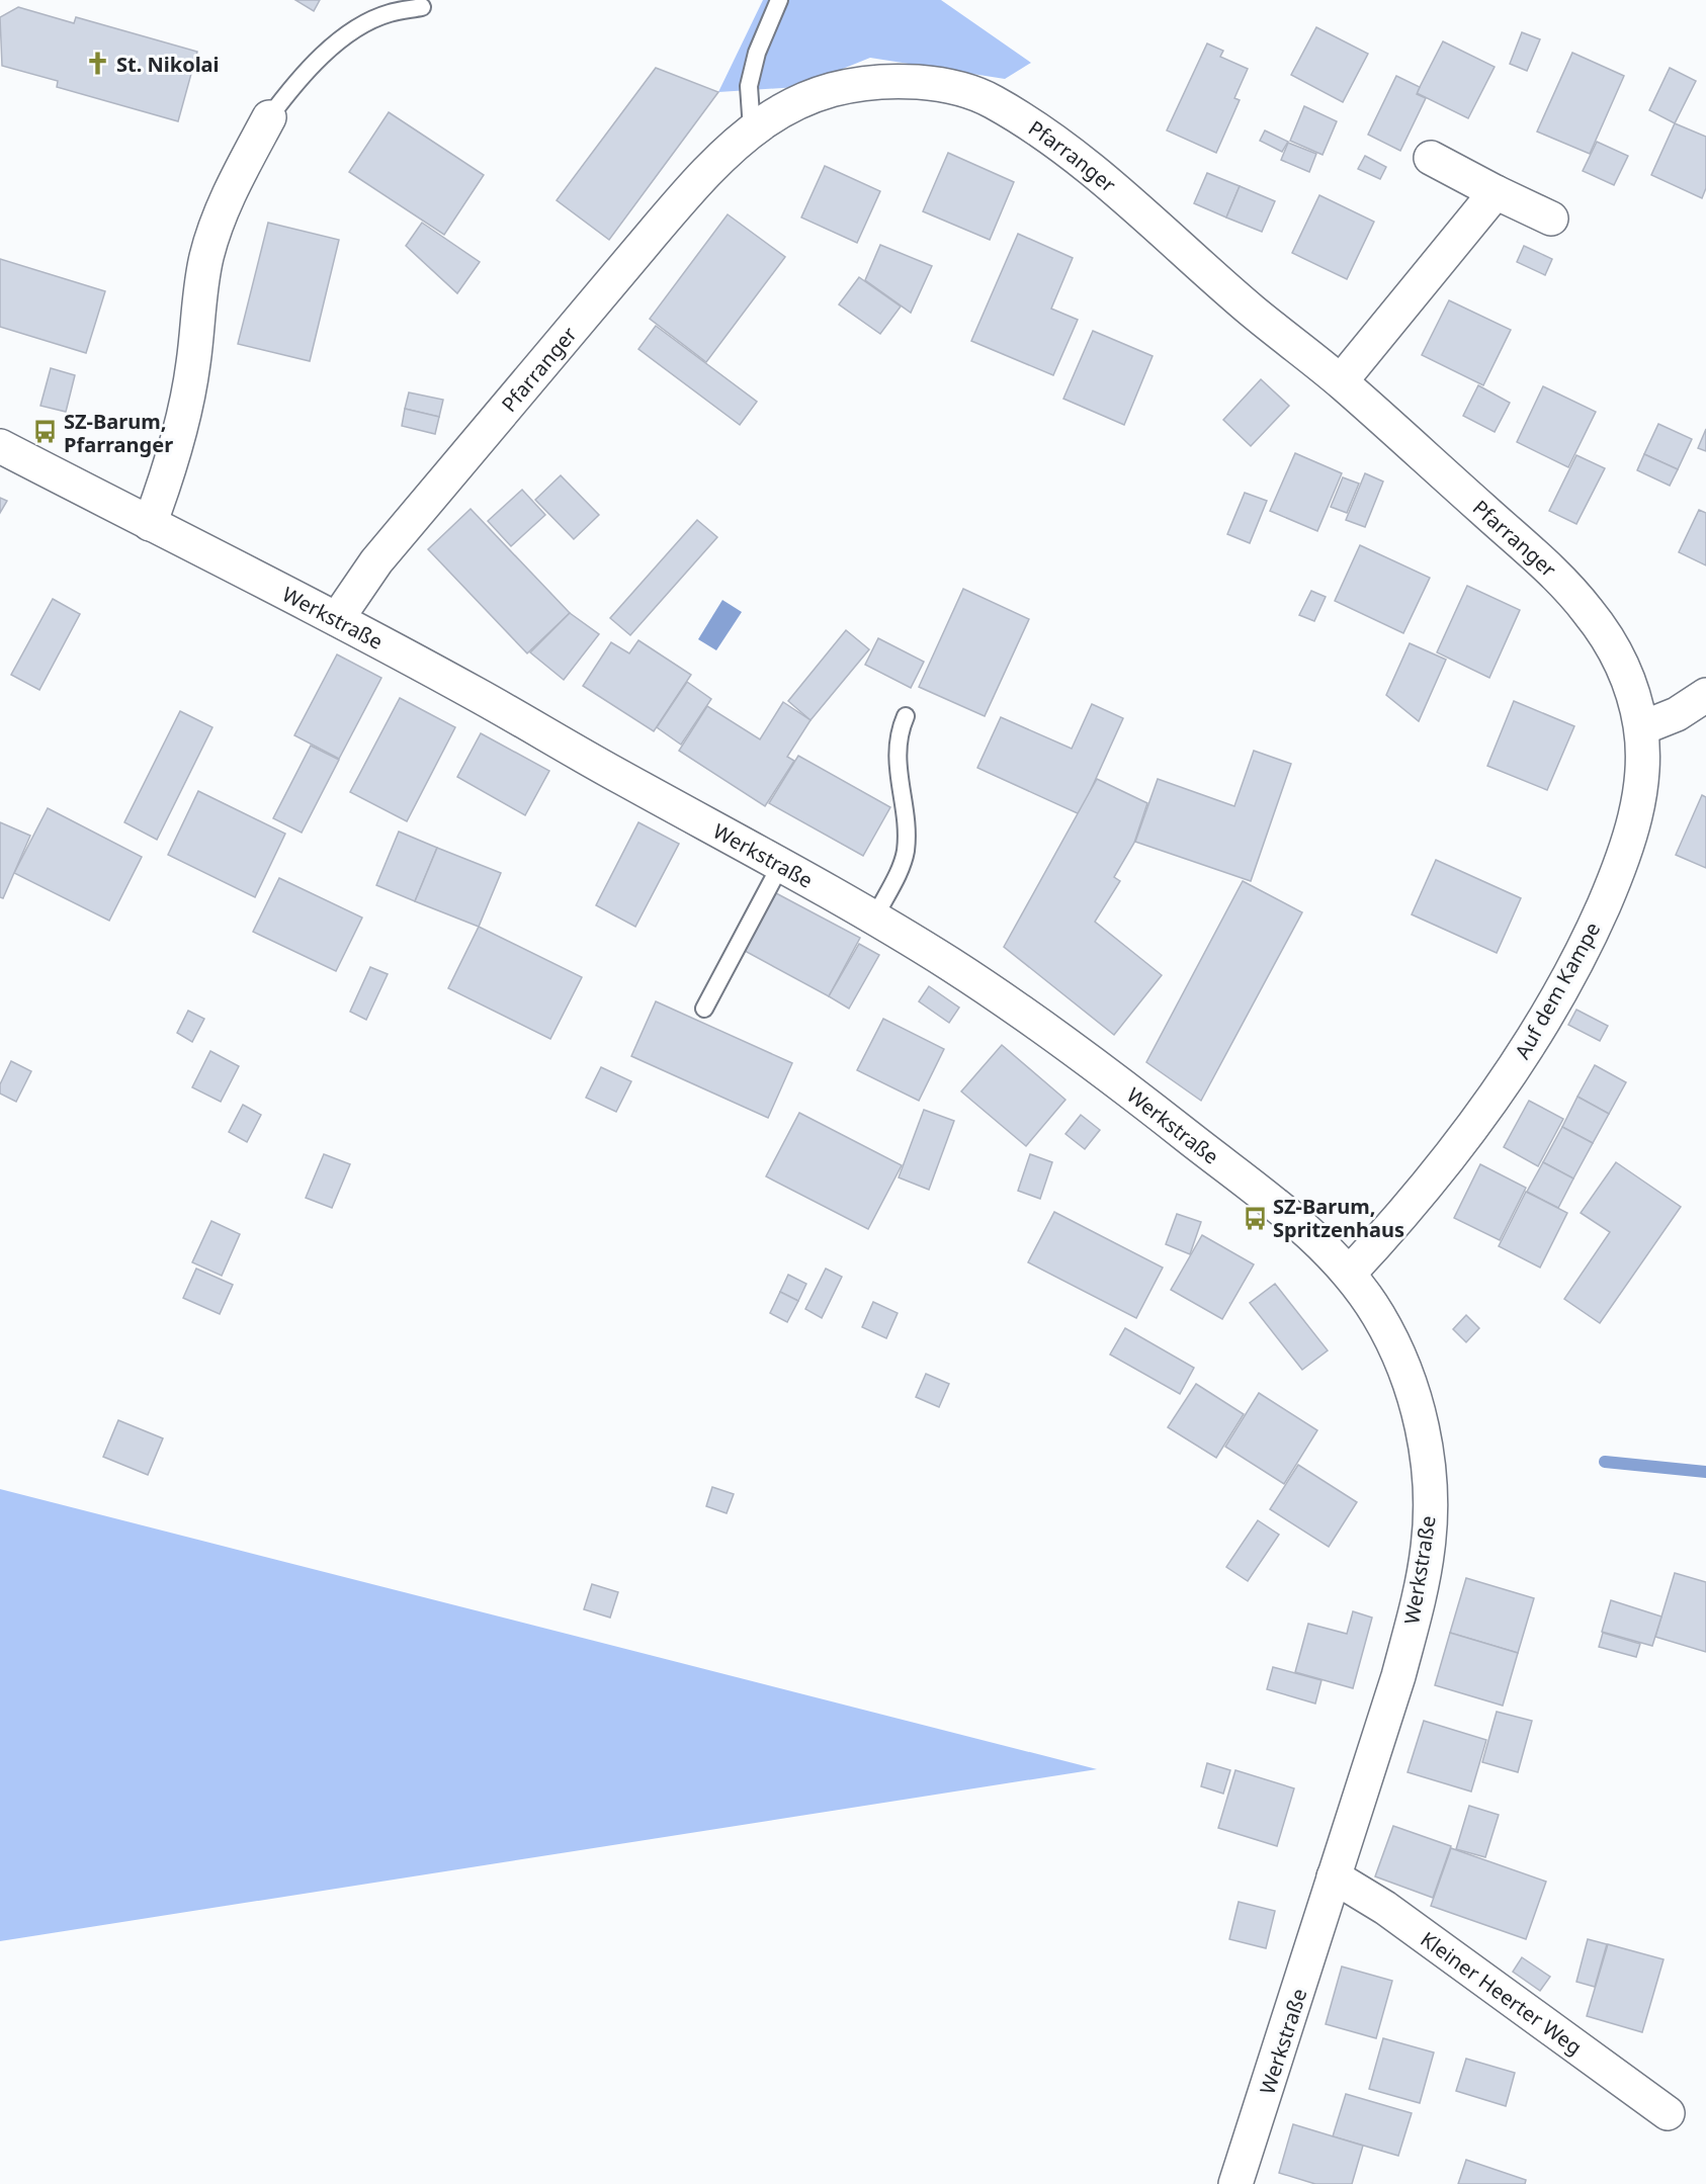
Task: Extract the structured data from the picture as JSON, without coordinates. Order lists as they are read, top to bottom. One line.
{"streets":{"street":["Pfarranger","Werkstraße","Auf dem Kampe","Kleiner Heerter Weg"]},"crossings":[["Pfarranger","Werkstraße"],["Pfarranger","Auf dem Kampe"],["Werkstraße","Auf dem Kampe"],["Werkstraße","Kleiner Heerter Weg"]],"places":{"church":["St. Nikolai"],"bus stop":["SZ-Barum, Pfarranger","SZ-Barum, Spritzenhaus"]}}
